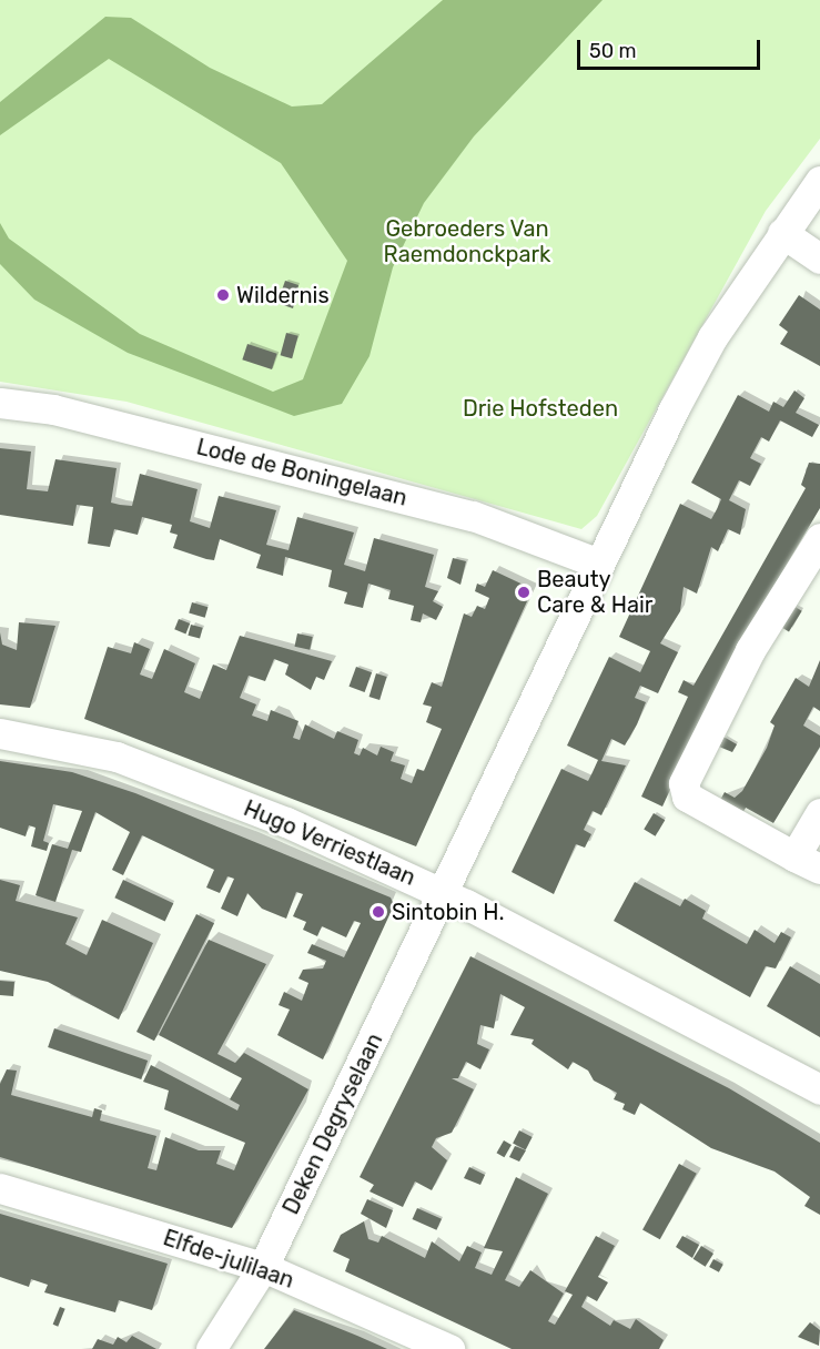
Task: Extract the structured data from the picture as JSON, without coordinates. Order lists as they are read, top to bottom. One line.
{"streets":{"street":["Lode de Boningelaan","Hugo Verriestlaan","Deken Degryselaan","Elfde-julilaan"]},"crossings":[["Lode de Boningelaan","Deken Degryselaan"],["Hugo Verriestlaan","Deken Degryselaan"],["Deken Degryselaan","Elfde-julilaan"]],"parks":["Gebroeders Van Raemdonckpark","Drie Hofsteden"],"places":["Wildernis","Beauty Care & Hair","Sintobin H."],"scale_bar":"50 m"}
